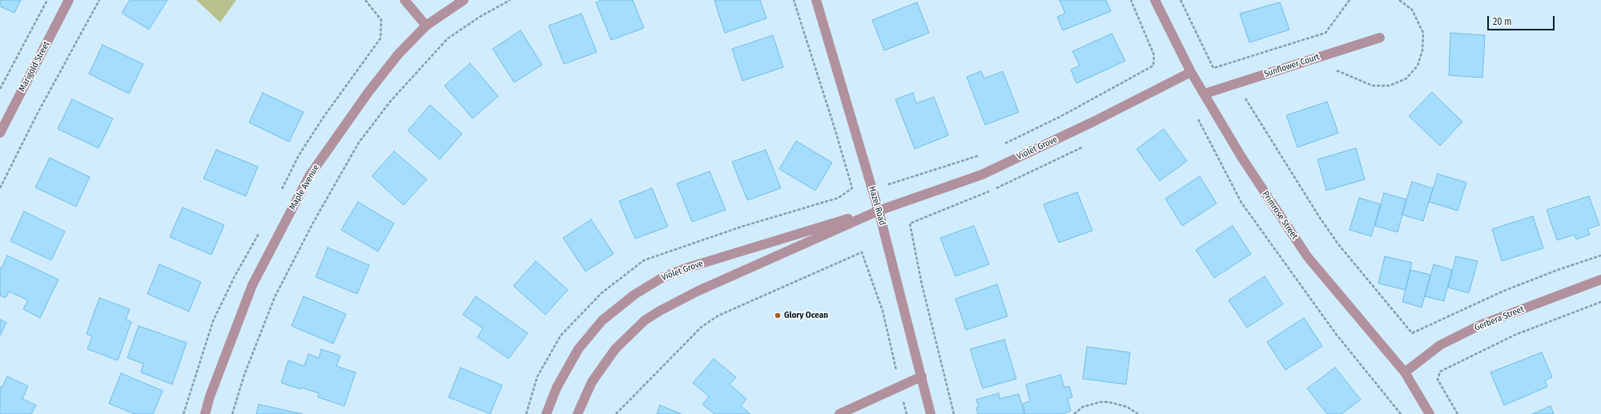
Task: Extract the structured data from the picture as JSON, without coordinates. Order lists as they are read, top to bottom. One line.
{"streets":{"street":["Sunflower Court","Marigold Street","Violet Grove","Maple Avenue","Hazel Road","Primrose Street","Gerbera Street"]},"crossings":[["Sunflower Court","Primrose Street"],["Violet Grove","Hazel Road"],["Violet Grove","Primrose Street"],["Primrose Street","Gerbera Street"]],"places":["Glory Ocean"],"scale_bar":"20 m"}
